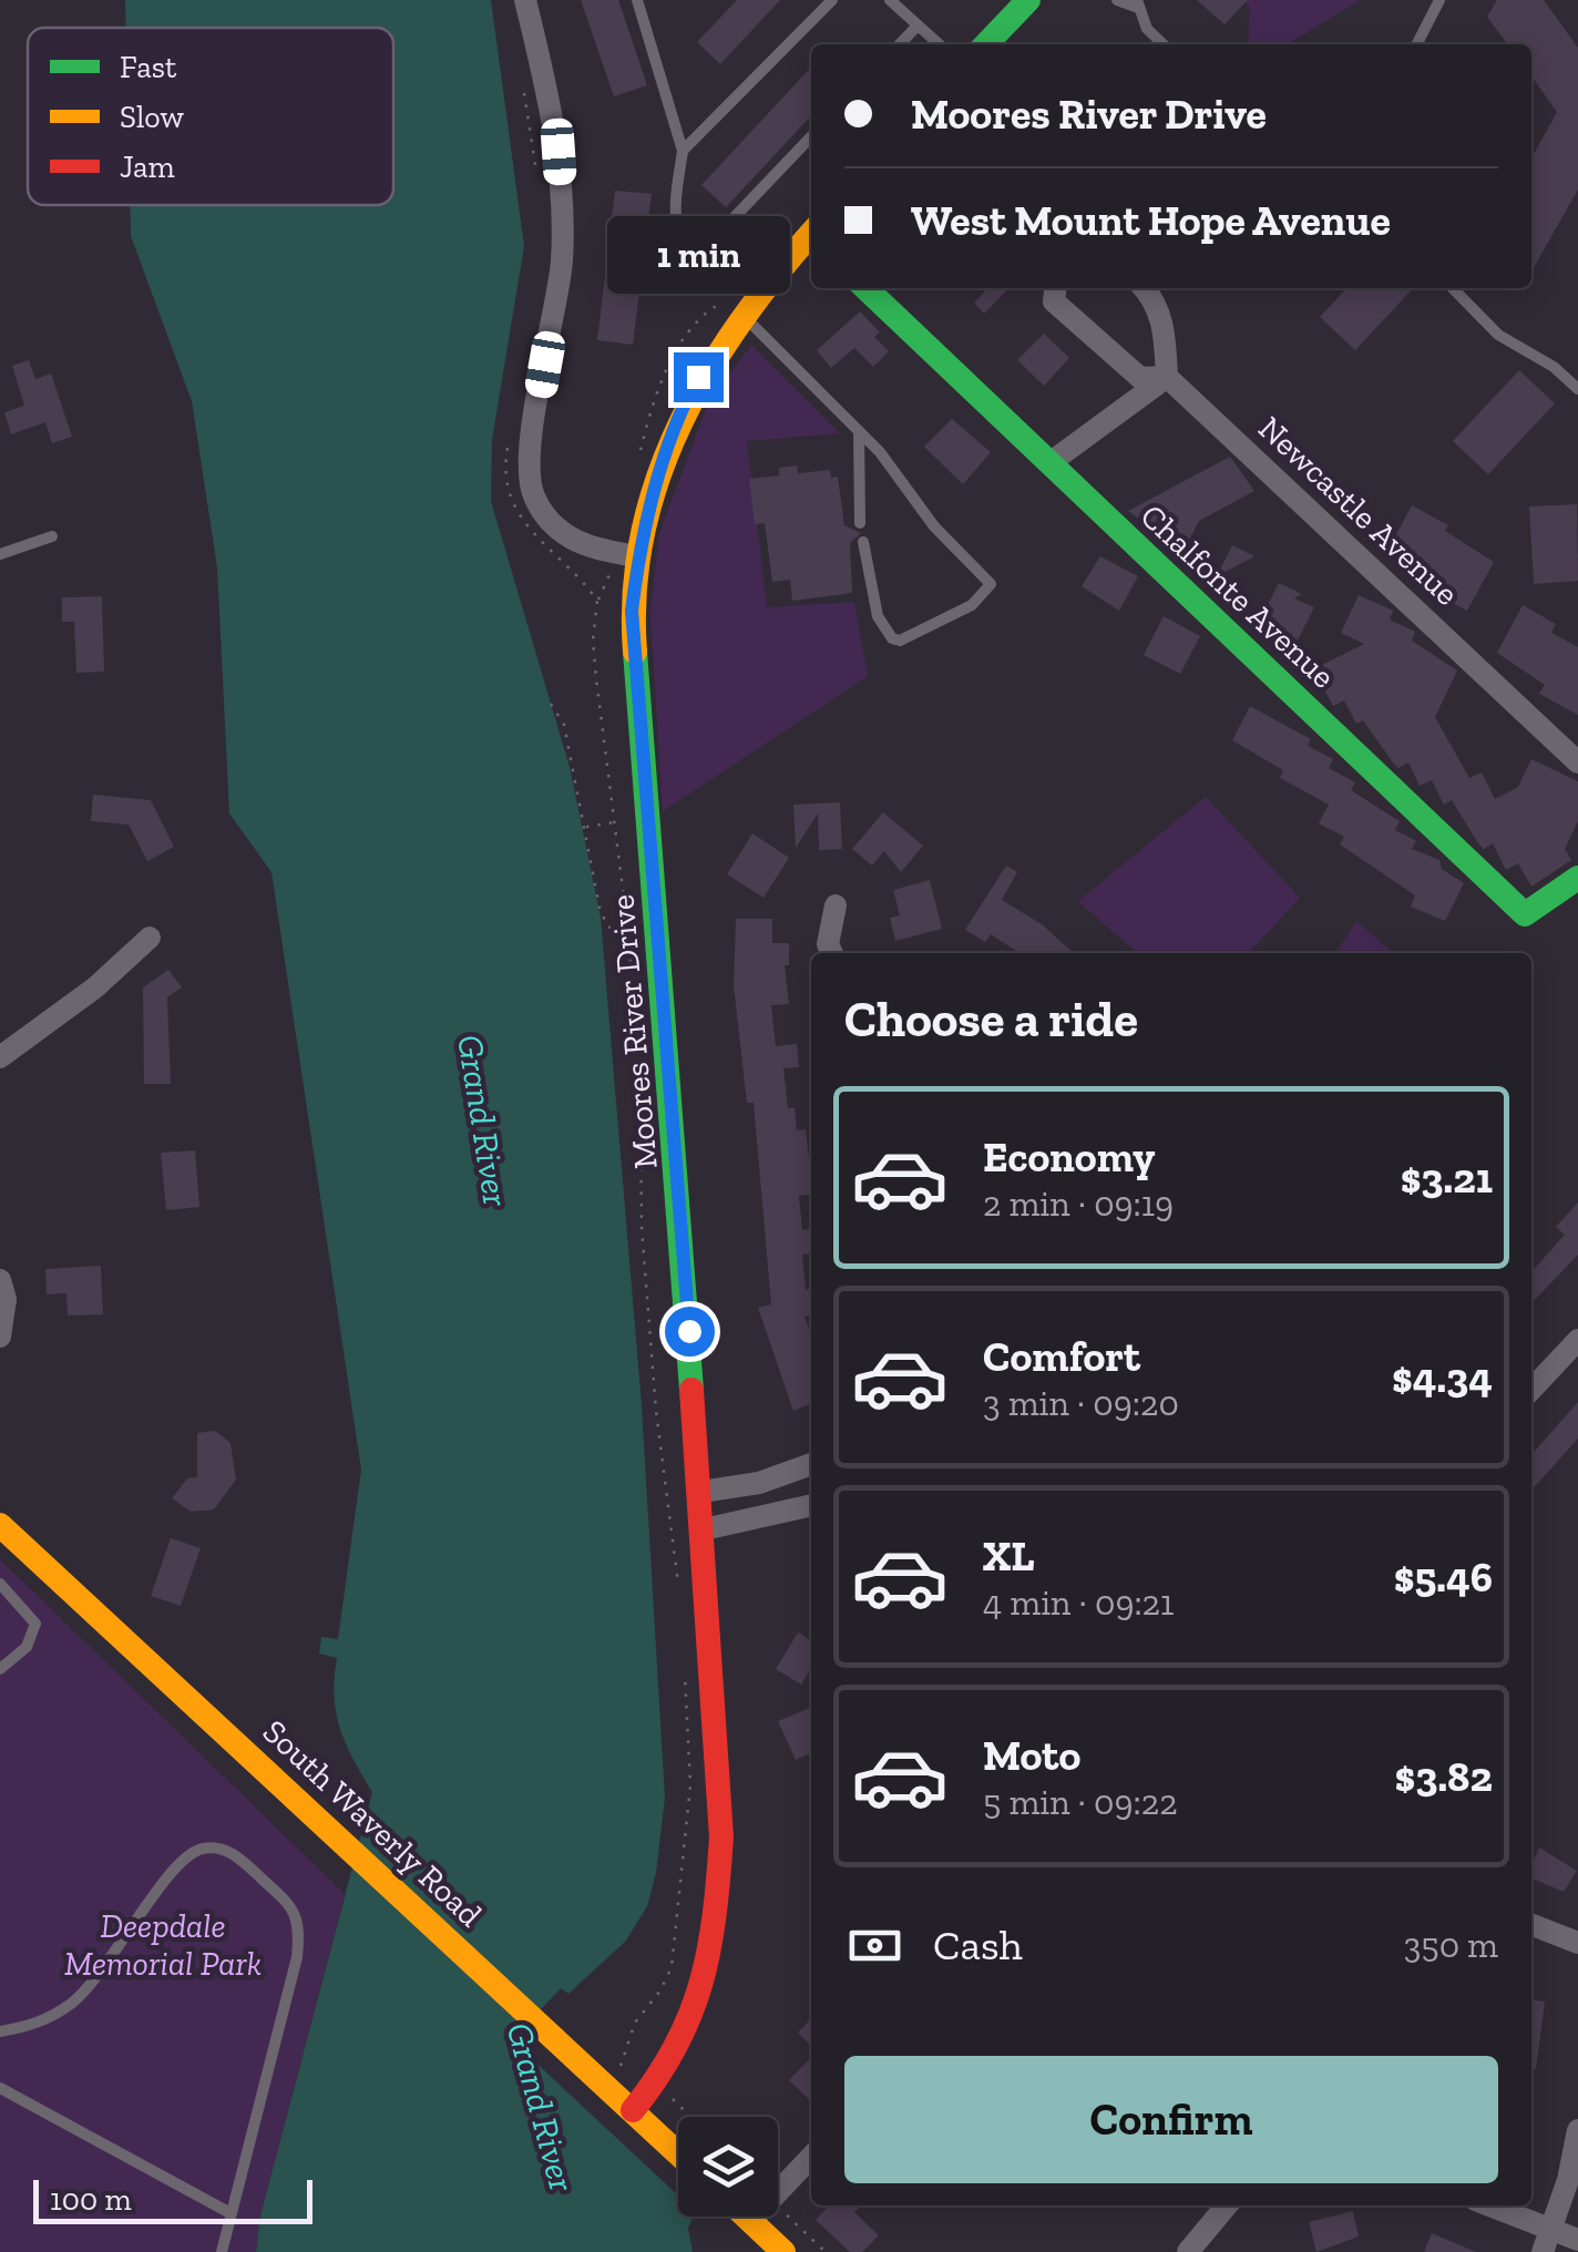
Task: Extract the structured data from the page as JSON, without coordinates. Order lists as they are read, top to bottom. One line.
{"streets":{"street":["Newcastle Avenue","Chalfonte Avenue","Moores River Drive","South Waverly Road"]},"crossings":[["Moores River Drive","South Waverly Road"]],"water":["Grand River"],"parks":["Deepdale Memorial Park"],"legend":["Fast","Slow","Jam"],"scale_bar":"100 m","page":{"banner":["Moores River Drive","West Mount Hope Avenue"],"bubble":"1 min","heading":"Choose a ride","list":[{"name":"Economy","note":"2 min · 09:19","value":"$3.21"},{"name":"Comfort","note":"3 min · 09:20","value":"$4.34"},{"name":"XL","note":"4 min · 09:21","value":"$5.46"},{"name":"Moto","note":"5 min · 09:22","value":"$3.82"}],"pay":["Cash","350 m"],"buttons":"Confirm","scale":"100 m"}}
